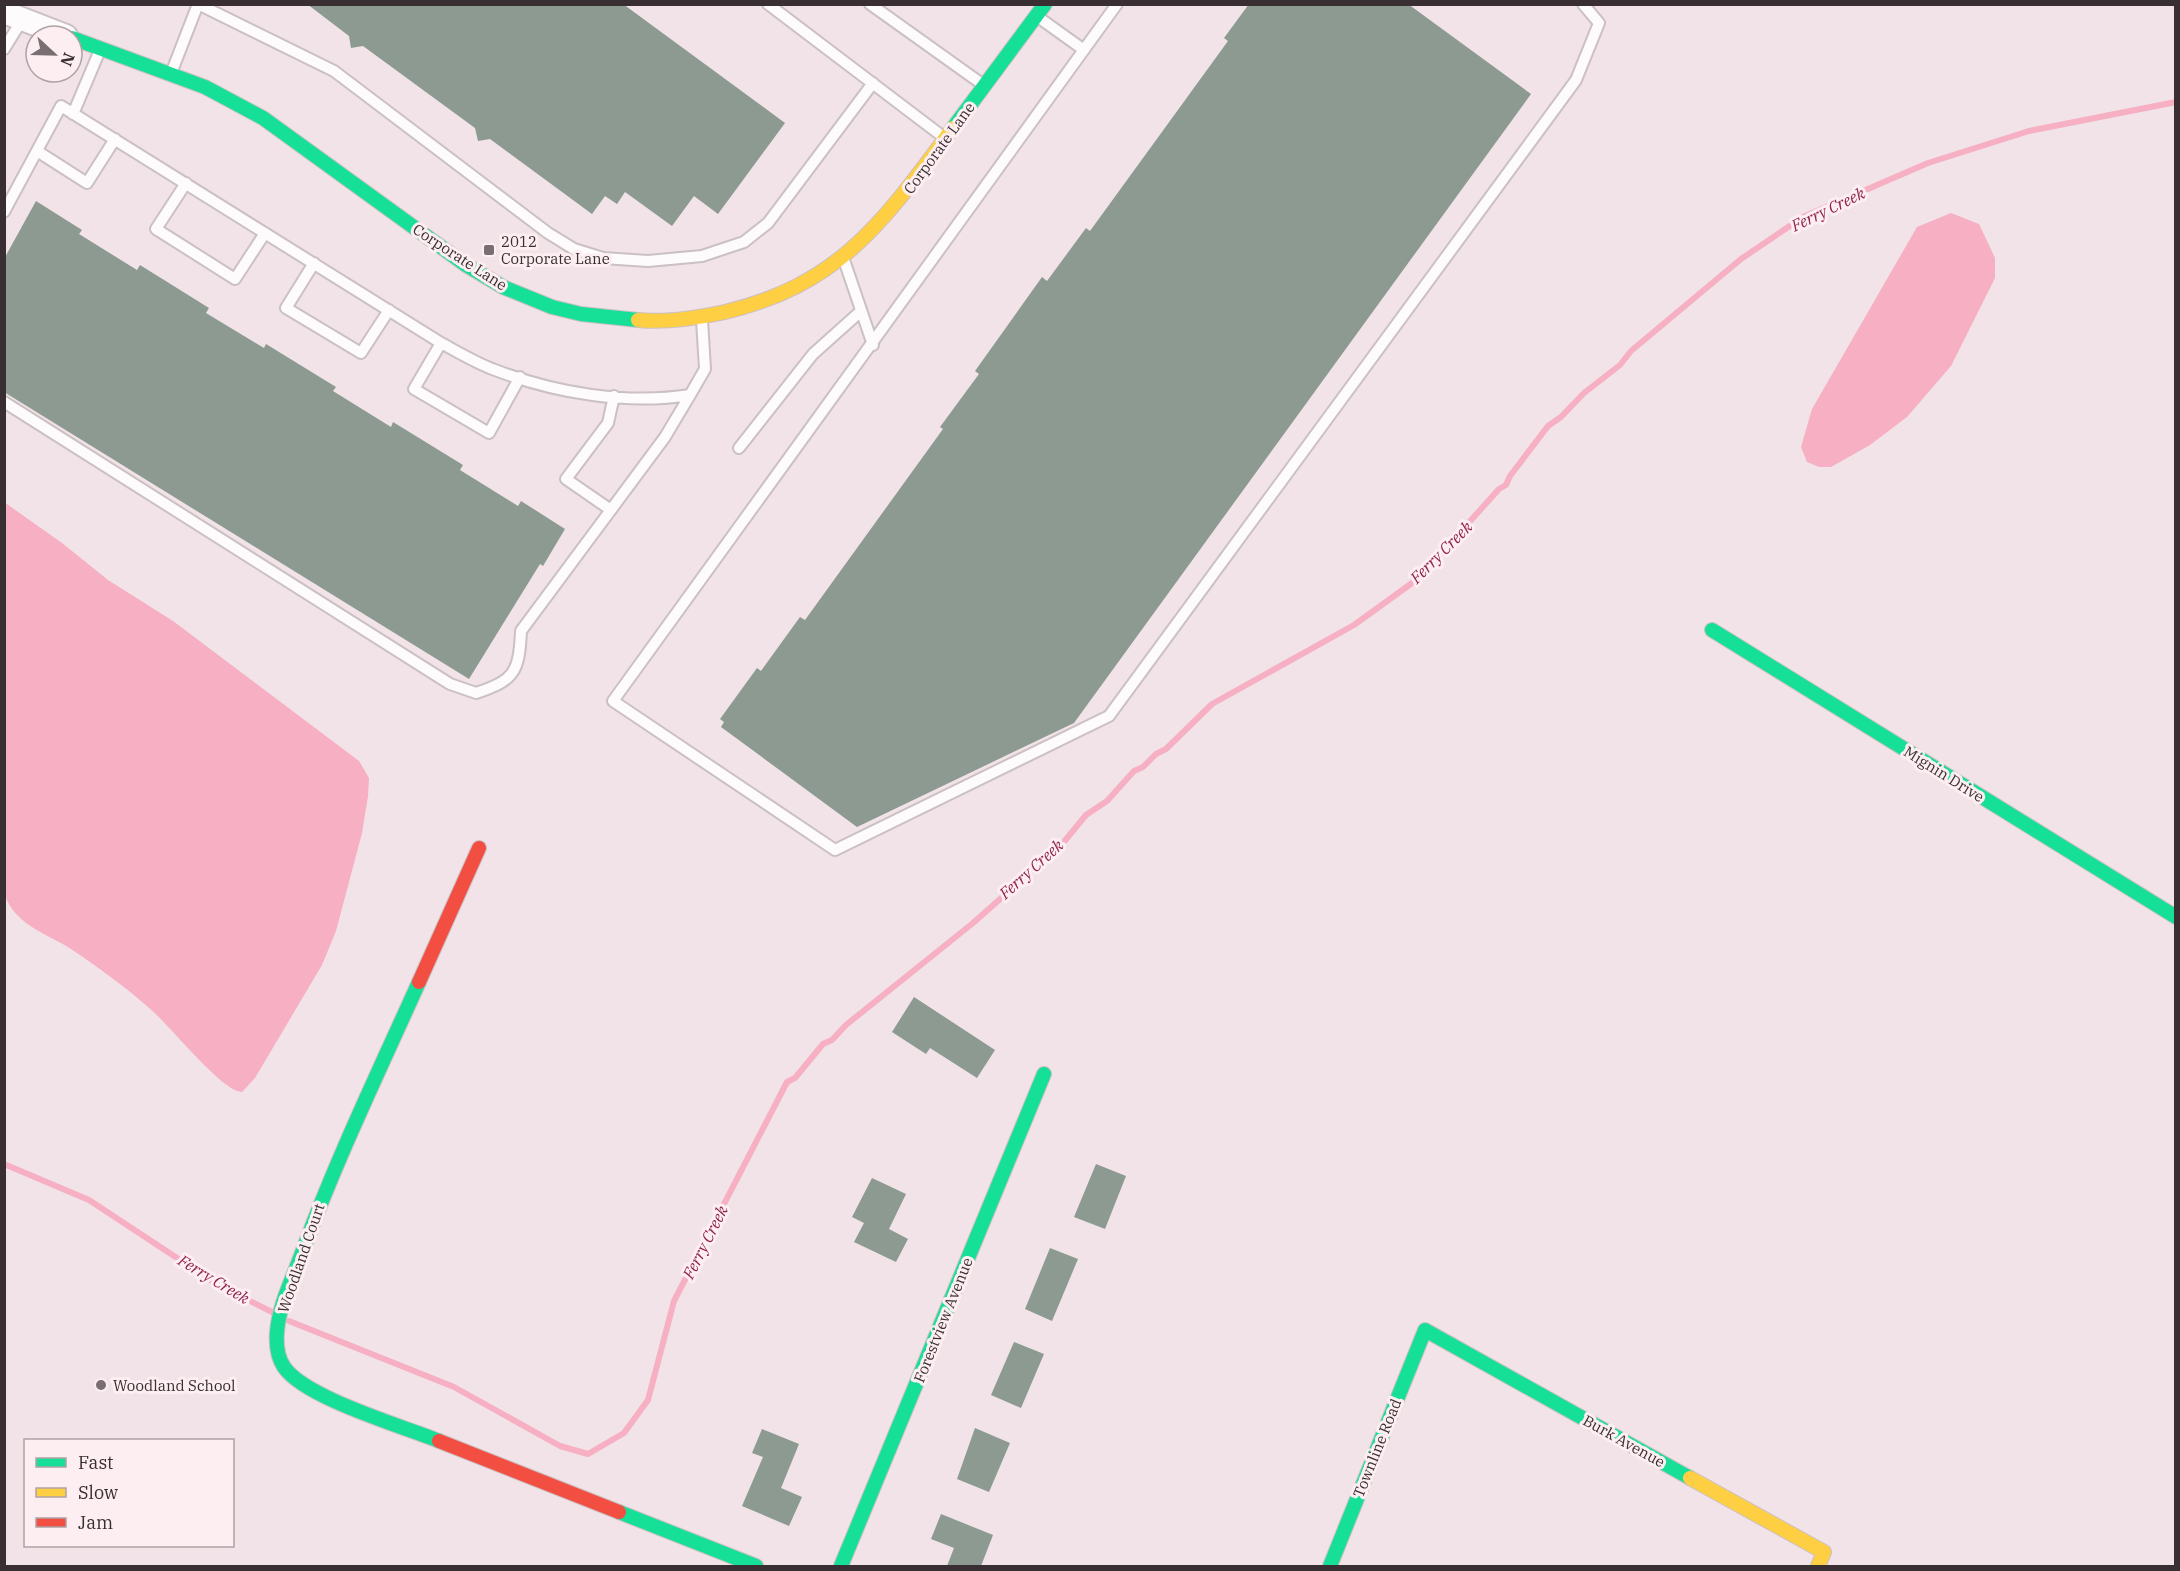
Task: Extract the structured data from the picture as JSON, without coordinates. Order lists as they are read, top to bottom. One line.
{"streets":{"street":["Corporate Lane","Mignin Drive","Woodland Court","Forestview Avenue","Burk Avenue","Townline Road"]},"crossings":[["Burk Avenue","Townline Road"]],"water":["Ferry Creek"],"places":{"transit":["2012 Corporate Lane"],"other":["Woodland School"]},"legend":["Fast","Slow","Jam"],"north":"right"}
